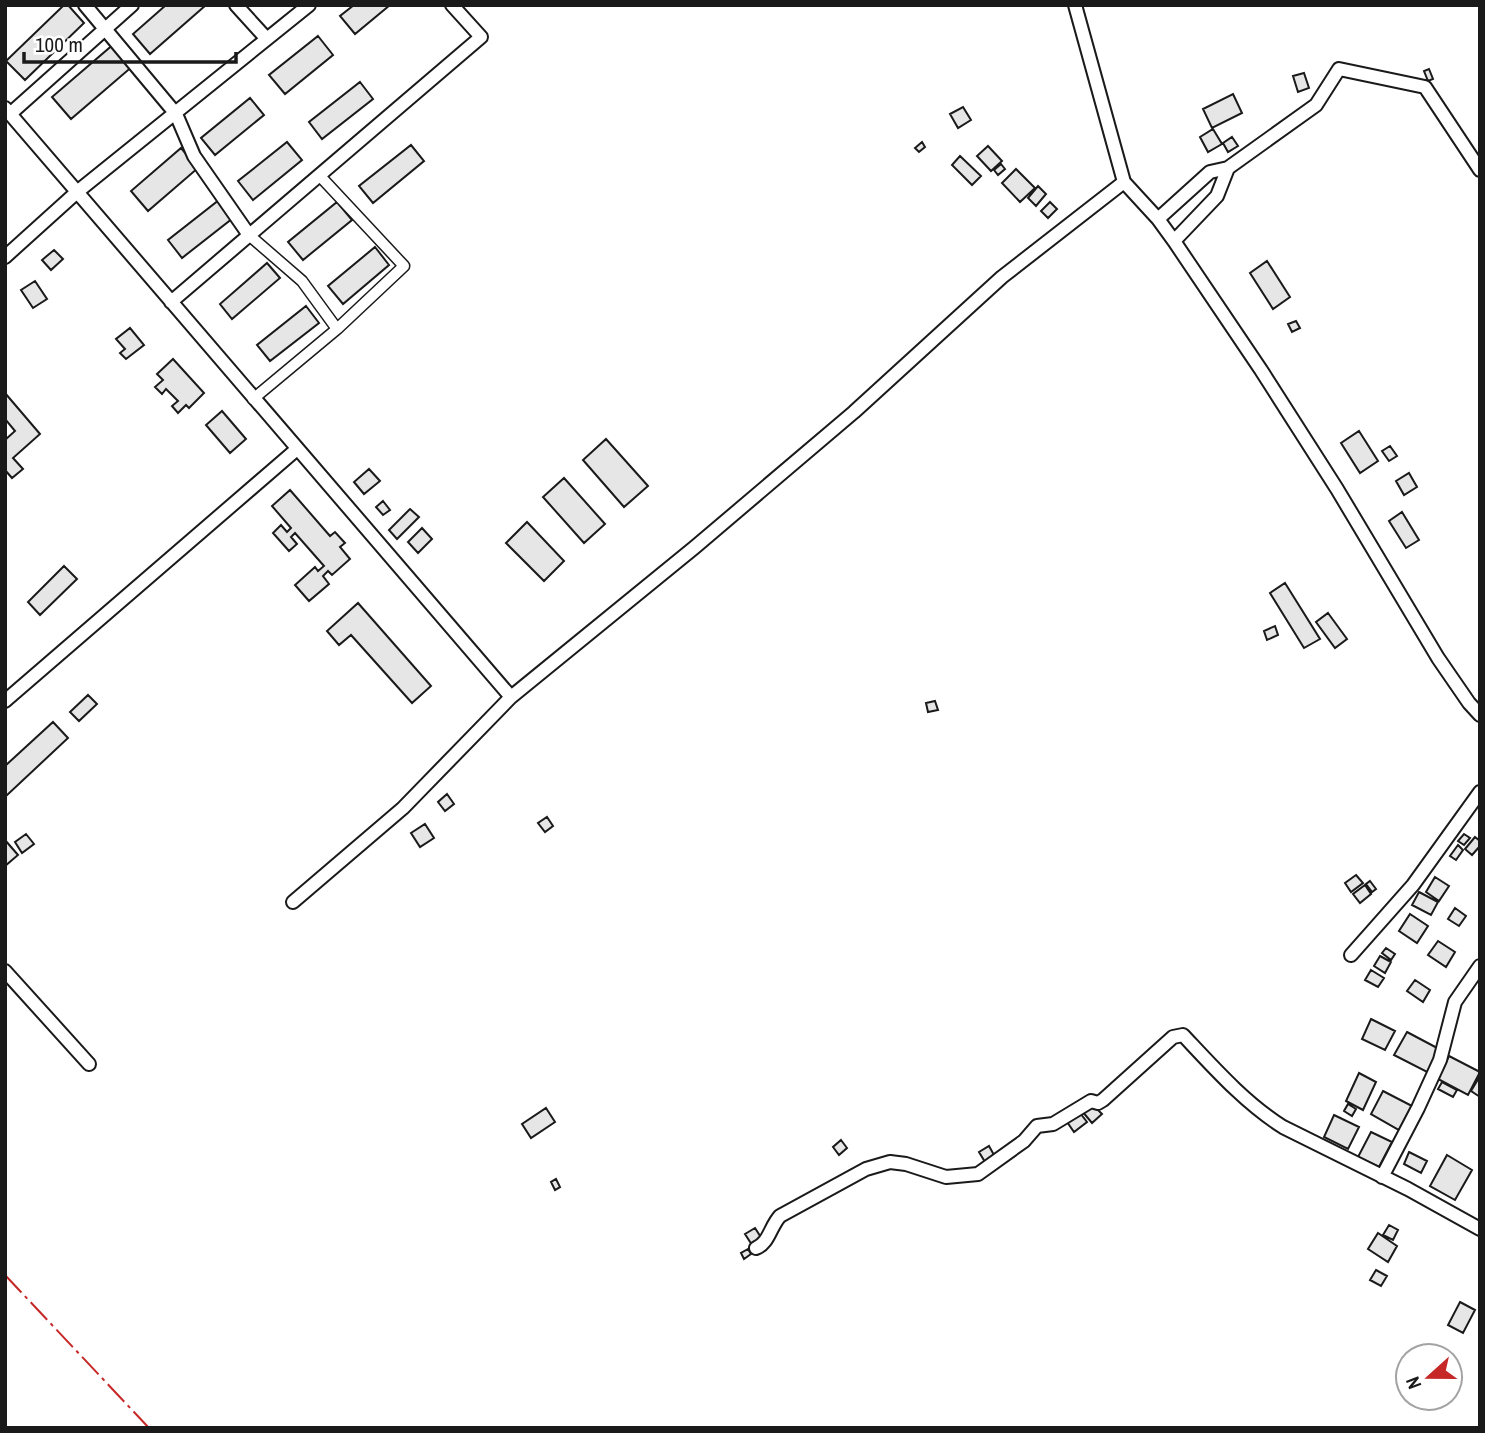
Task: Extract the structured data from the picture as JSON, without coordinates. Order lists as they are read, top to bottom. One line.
{"scale_bar":"100 m","north":"left"}
